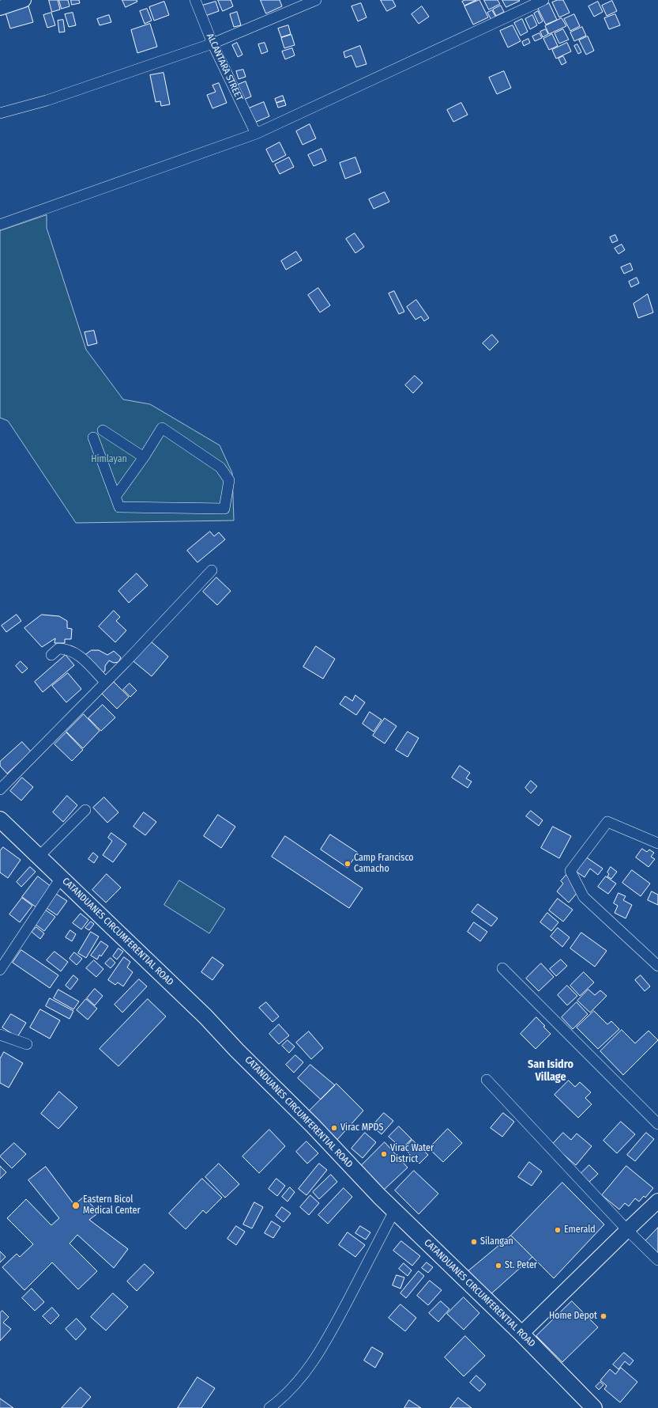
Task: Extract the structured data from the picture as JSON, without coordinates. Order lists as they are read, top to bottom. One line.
{"streets":{"main road":["CATANDUANES CIRCUMFERENTIAL ROAD"],"street":["ALCANTARA STREET"]},"districts":["San Isidro Village"],"parks":["Himlayan"],"places":["Camp Francisco Camacho","Virac MPDS","Virac Water District","Eastern Bicol Medical Center","Emerald","Silangan","St. Peter","Home Depot"]}
